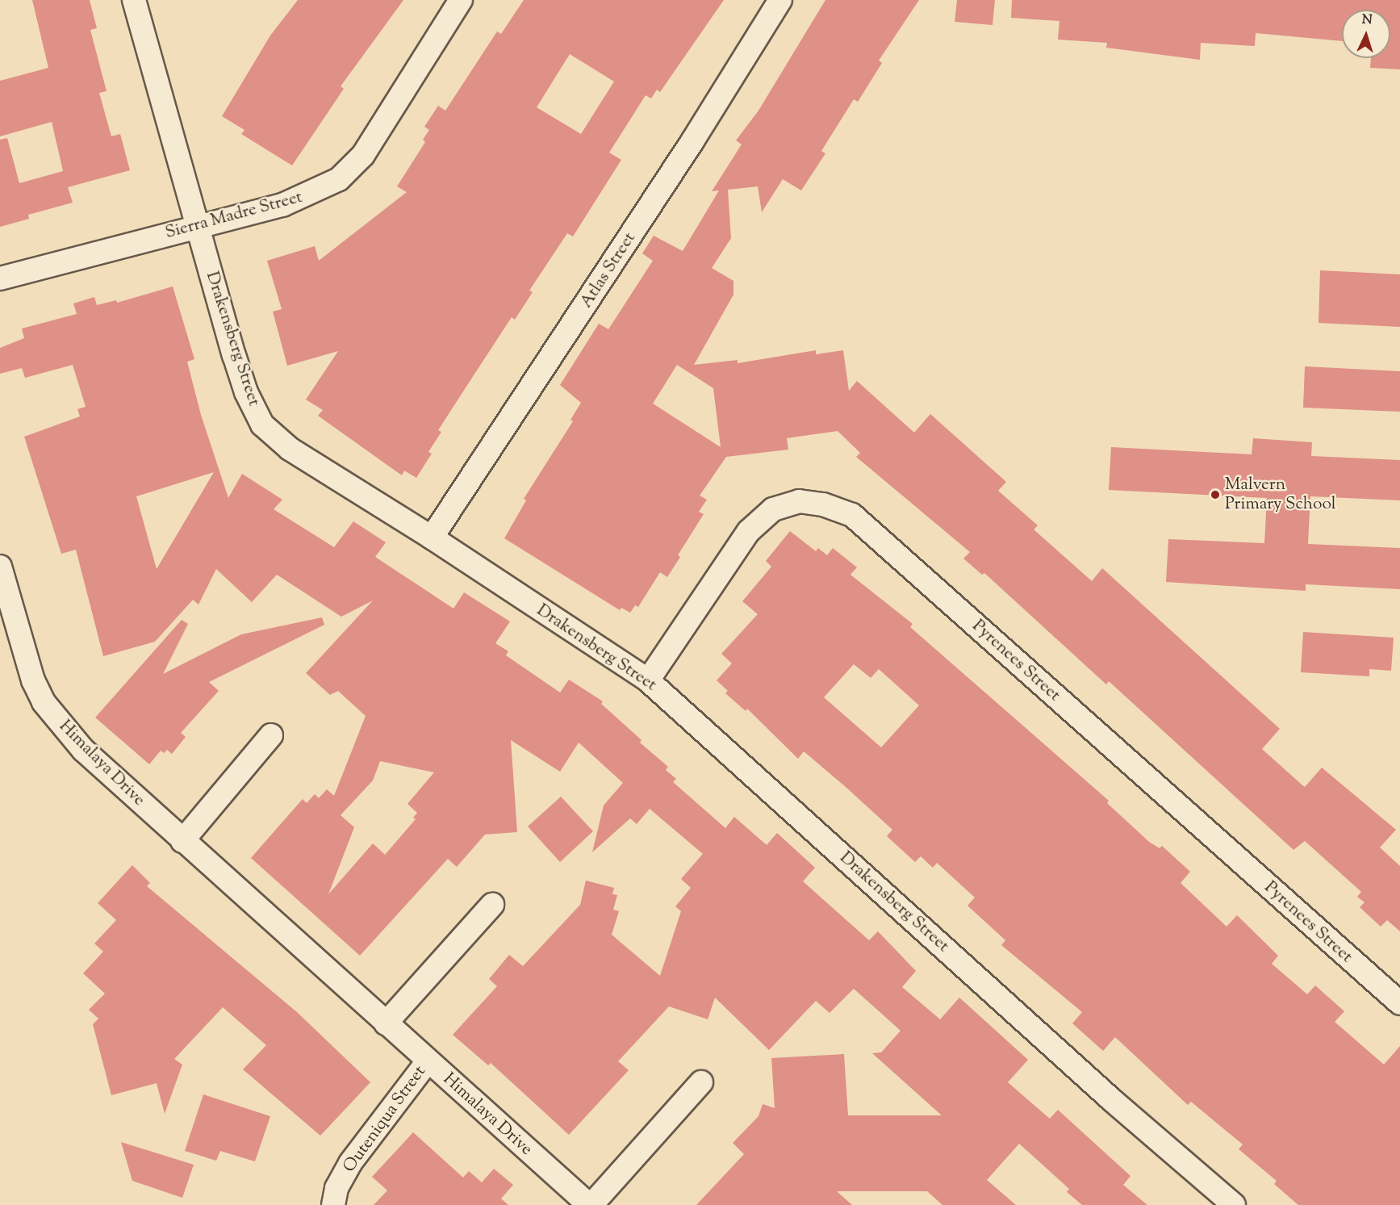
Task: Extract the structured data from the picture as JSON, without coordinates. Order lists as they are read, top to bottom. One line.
{"streets":{"street":["Sierra Madre Street","Atlas Street","Drakensberg Street","Pyrenees Street","Himalaya Drive","Outeniqua Street"]},"crossings":[["Sierra Madre Street","Drakensberg Street"],["Atlas Street","Drakensberg Street"],["Drakensberg Street","Pyrenees Street"],["Himalaya Drive","Outeniqua Street"]],"places":["Malvern Primary School"],"north":"top"}
